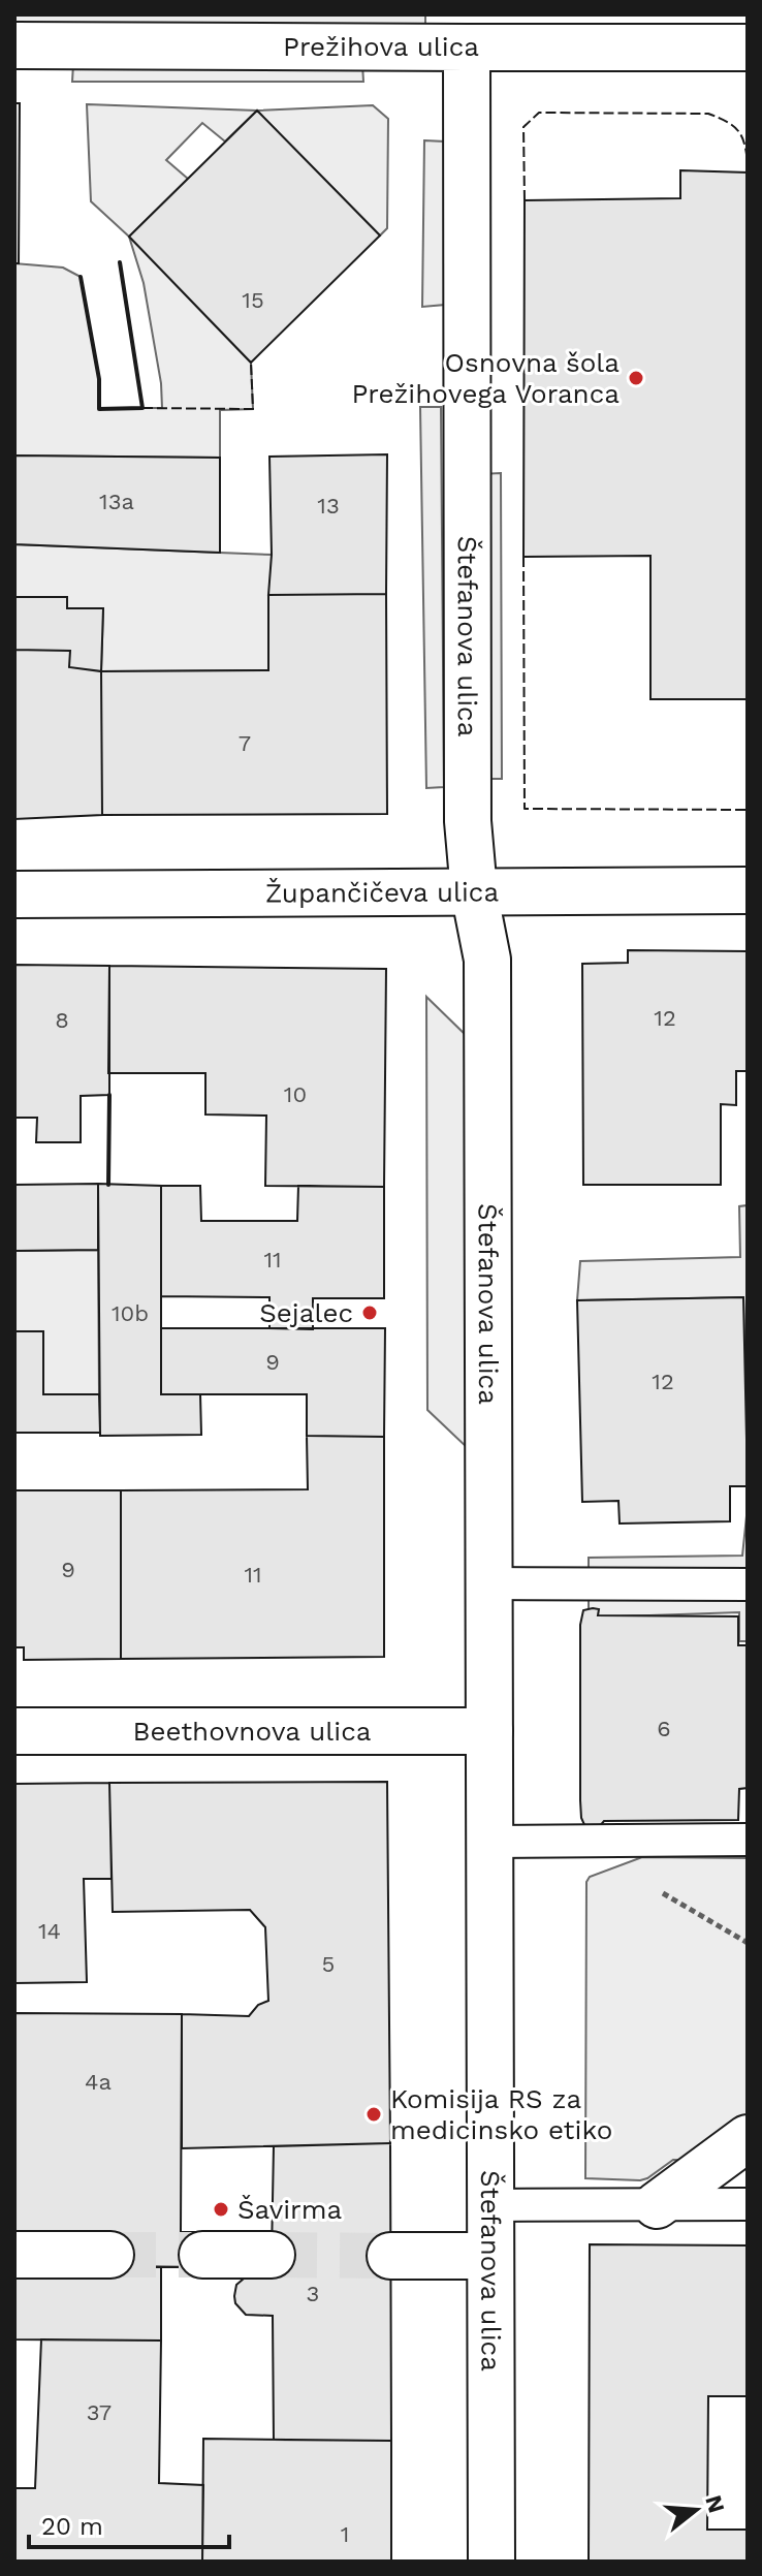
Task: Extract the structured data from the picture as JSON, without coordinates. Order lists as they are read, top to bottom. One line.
{"streets":{"street":["Prežihova ulica","Štefanova ulica","Župančičeva ulica","Beethovnova ulica"]},"crossings":[["Prežihova ulica","Štefanova ulica"],["Štefanova ulica","Župančičeva ulica"],["Štefanova ulica","Beethovnova ulica"]],"places":["Osnovna šola Prežihovega Voranca","Sejalec","Komisija RS za medicinsko etiko","Šavirma"],"house_numbers":["15","13a","13","7","12","8","10","11","10b","9","12","9","11","6","14","5","4a","3","37","1"],"scale_bar":"20 m","north":"right"}
